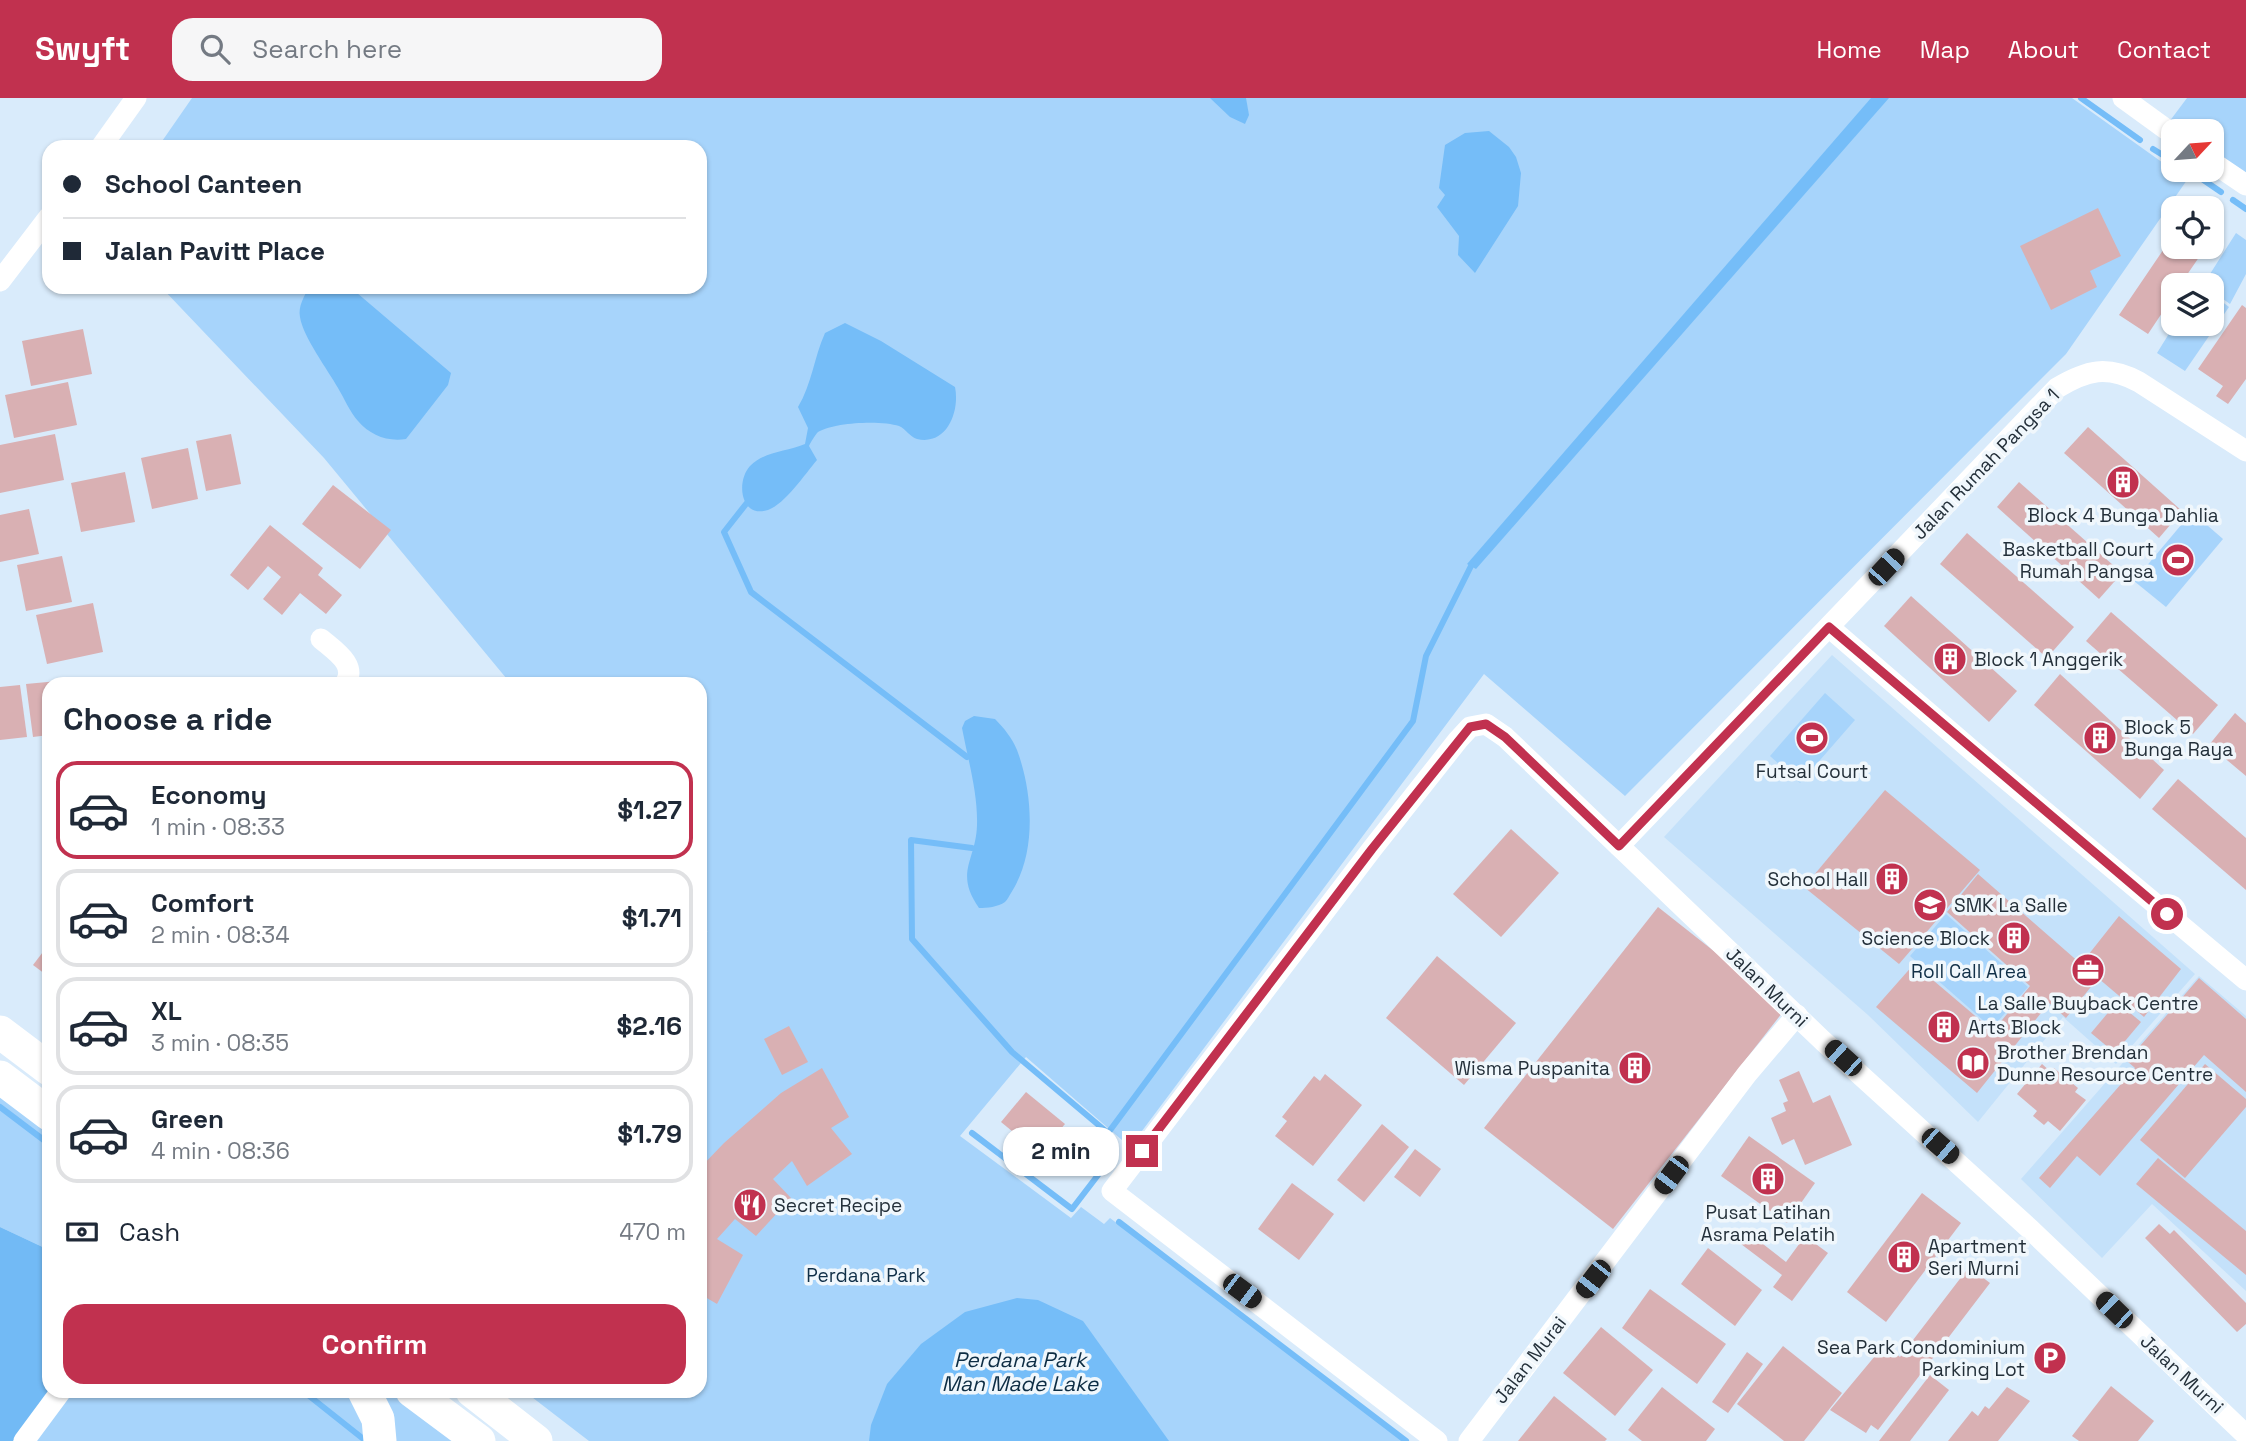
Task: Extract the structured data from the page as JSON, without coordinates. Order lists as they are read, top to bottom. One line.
{"streets":{"street":["Jalan Rumah Pangsa 1","Jalan Murni","Jalan Murai"]},"crossings":[["Jalan Rumah Pangsa 1","Jalan Murni"],["Jalan Murni","Jalan Murai"]],"water":["Perdana Park Man Made Lake"],"parks":["Roll Call Area","Perdana Park"],"places":{"building":["Block 4 Bunga Dahlia","Block 1 Anggerik","Block 5 Bunga Raya","School Hall","Science Block","Arts Block","Wisma Puspanita","Pusat Latihan Asrama Pelatih","Apartment Seri Murni"],"sports":["Basketball Court Rumah Pangsa","Futsal Court"],"school or university":["SMK La Salle"],"office":["La Salle Buyback Centre"],"library":["Brother Brendan Dunne Resource Centre"],"restaurant":["Secret Recipe"],"parking":["Sea Park Condominium Parking Lot"]},"north":"top right","page":{"header":"Swyft","search":"Search here","nav":["Home","Map","About","Contact"],"banner":["School Canteen","Jalan Pavitt Place"],"heading":"Choose a ride","list":[{"name":"Economy","note":"1 min · 08:33","value":"$1.27"},{"name":"Comfort","note":"2 min · 08:34","value":"$1.71"},{"name":"XL","note":"3 min · 08:35","value":"$2.16"},{"name":"Green","note":"4 min · 08:36","value":"$1.79"}],"bubble":"2 min","pay":["Cash","470 m"],"buttons":"Confirm"}}
